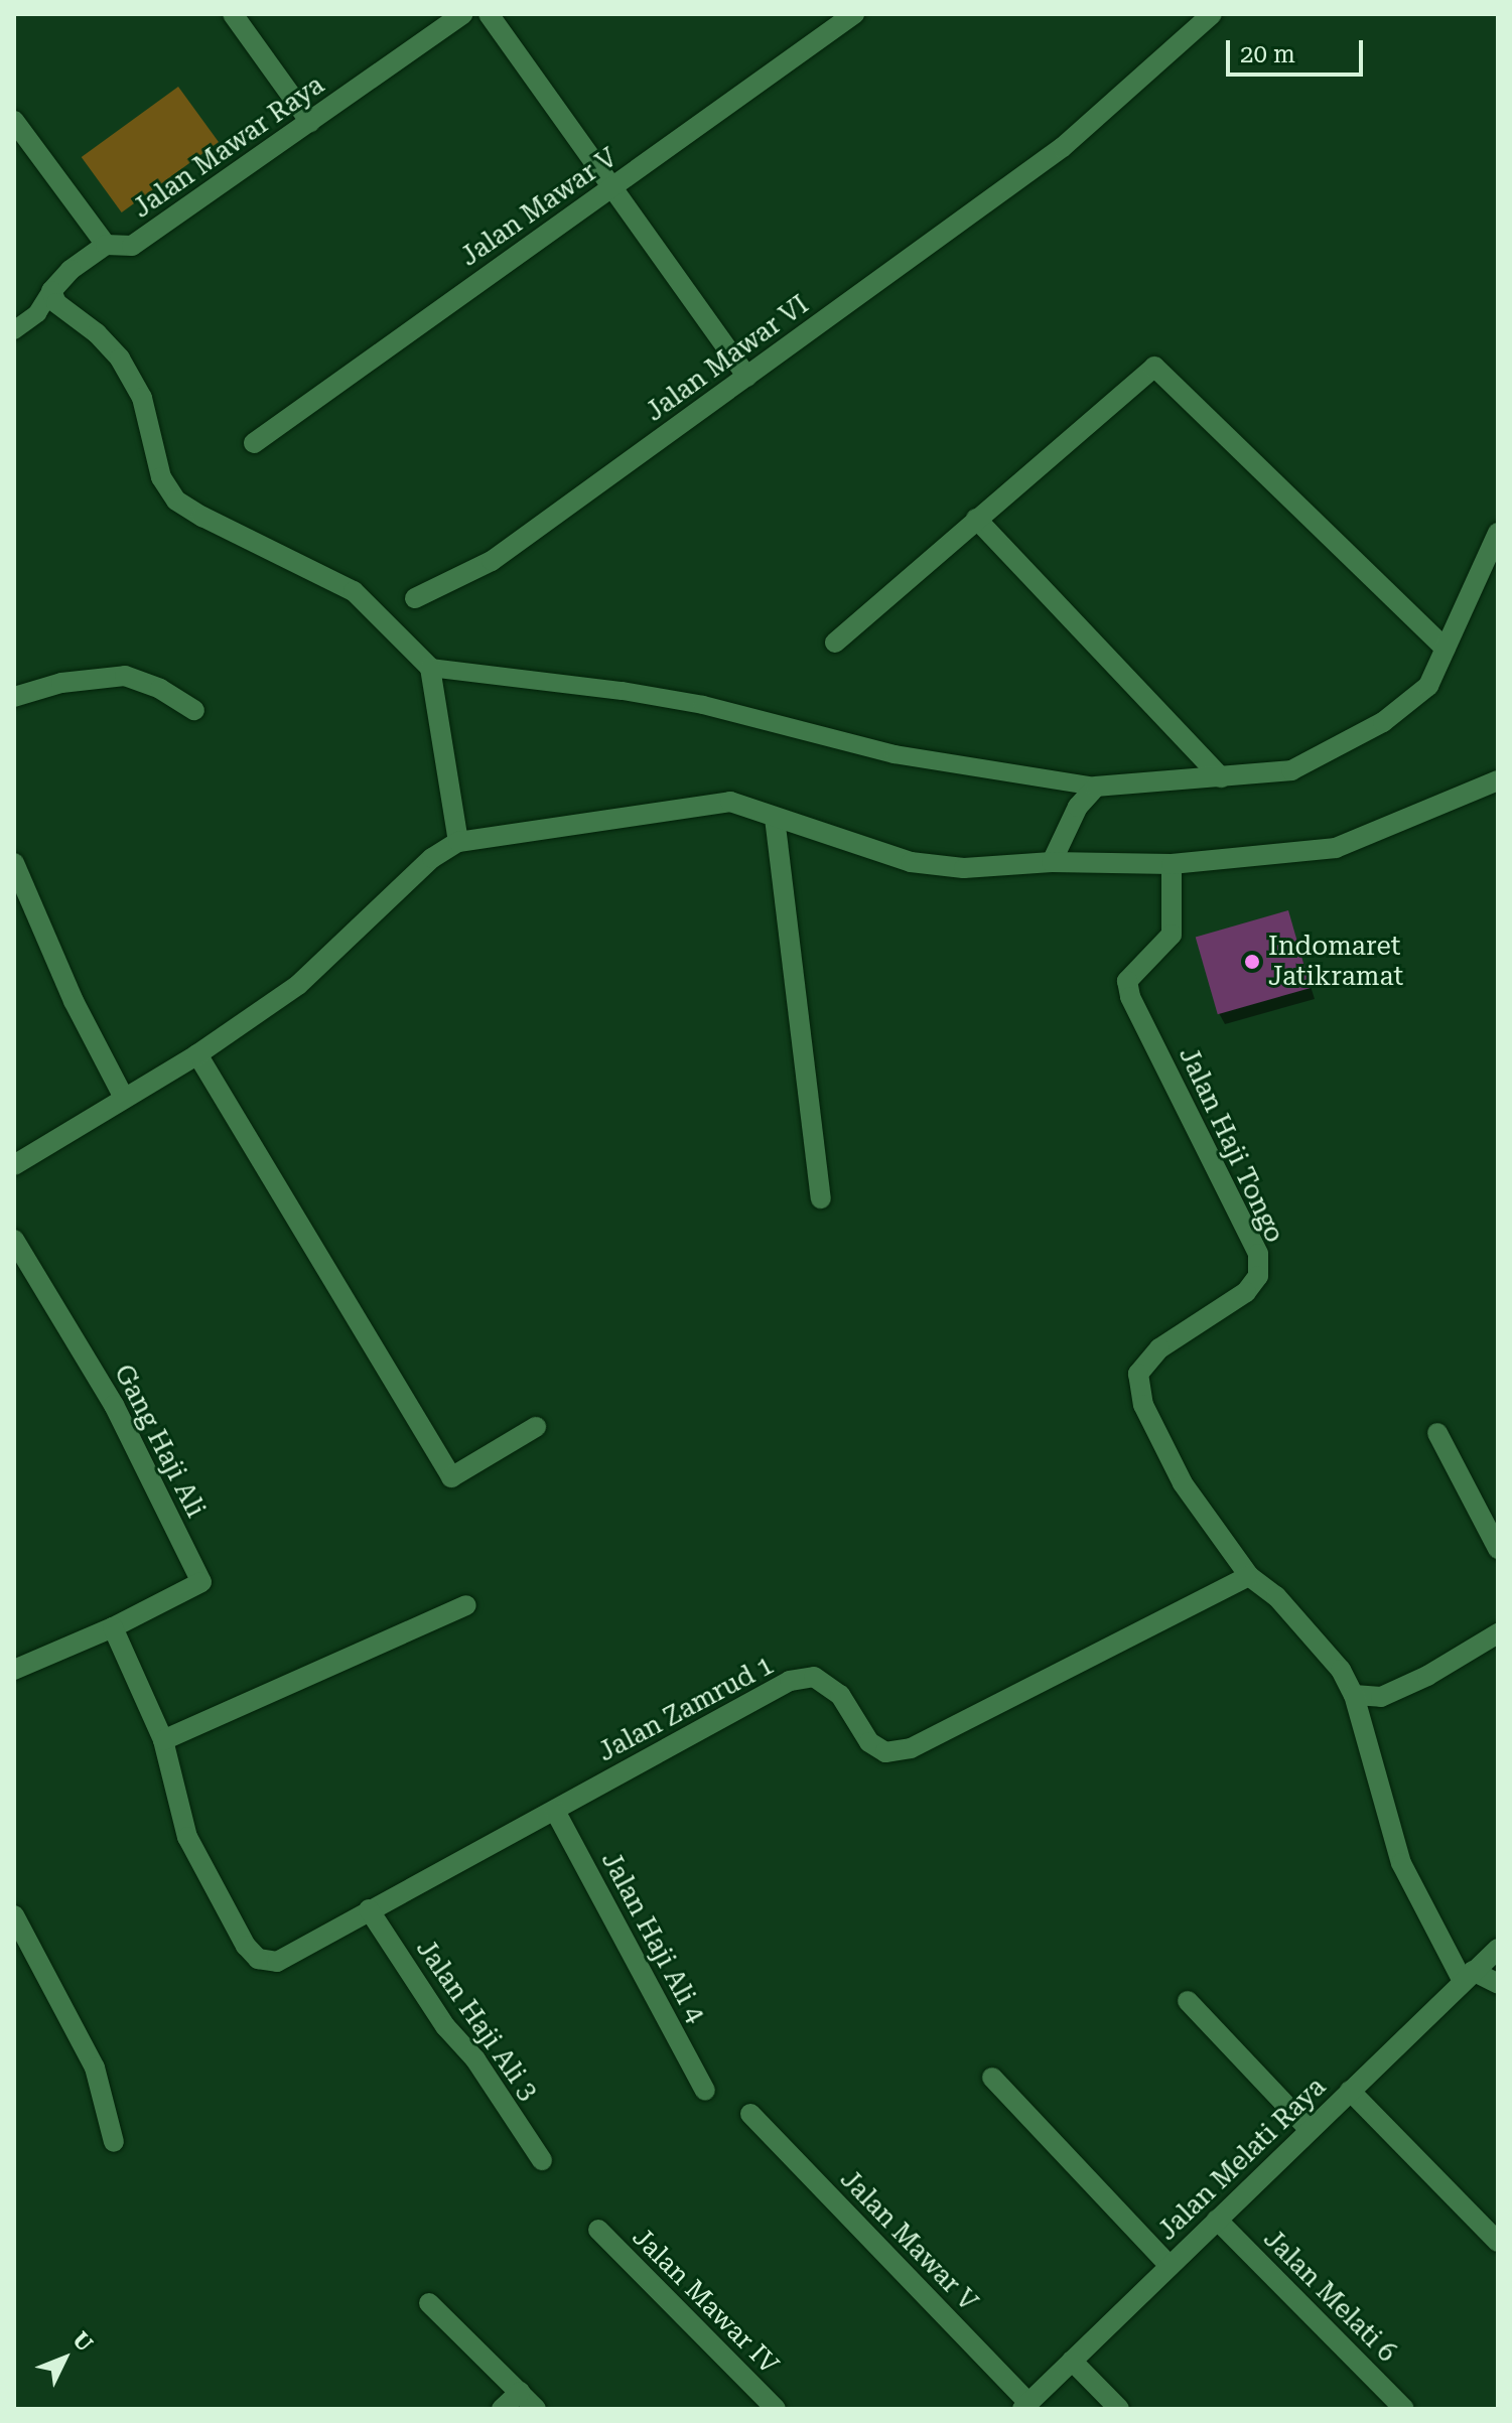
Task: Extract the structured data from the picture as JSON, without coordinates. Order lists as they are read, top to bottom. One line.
{"streets":{"street":["Jalan Mawar Raya","Jalan Mawar V","Jalan Mawar VI","Jalan Haji Tongo","Gang Haji Ali","Jalan Zamrud 1","Jalan Haji Ali 4","Jalan Haji Ali 3","Jalan Melati Raya","Jalan Melati 6","Jalan Mawar IV"]},"crossings":[["Jalan Mawar V","Jalan Melati Raya"],["Jalan Haji Tongo","Jalan Zamrud 1"],["Gang Haji Ali","Jalan Zamrud 1"],["Jalan Zamrud 1","Jalan Haji Ali 4"],["Jalan Zamrud 1","Jalan Haji Ali 3"],["Jalan Melati Raya","Jalan Melati 6"]],"places":["Indomaret Jatikramat"],"scale_bar":"20 m","north":"top right"}
